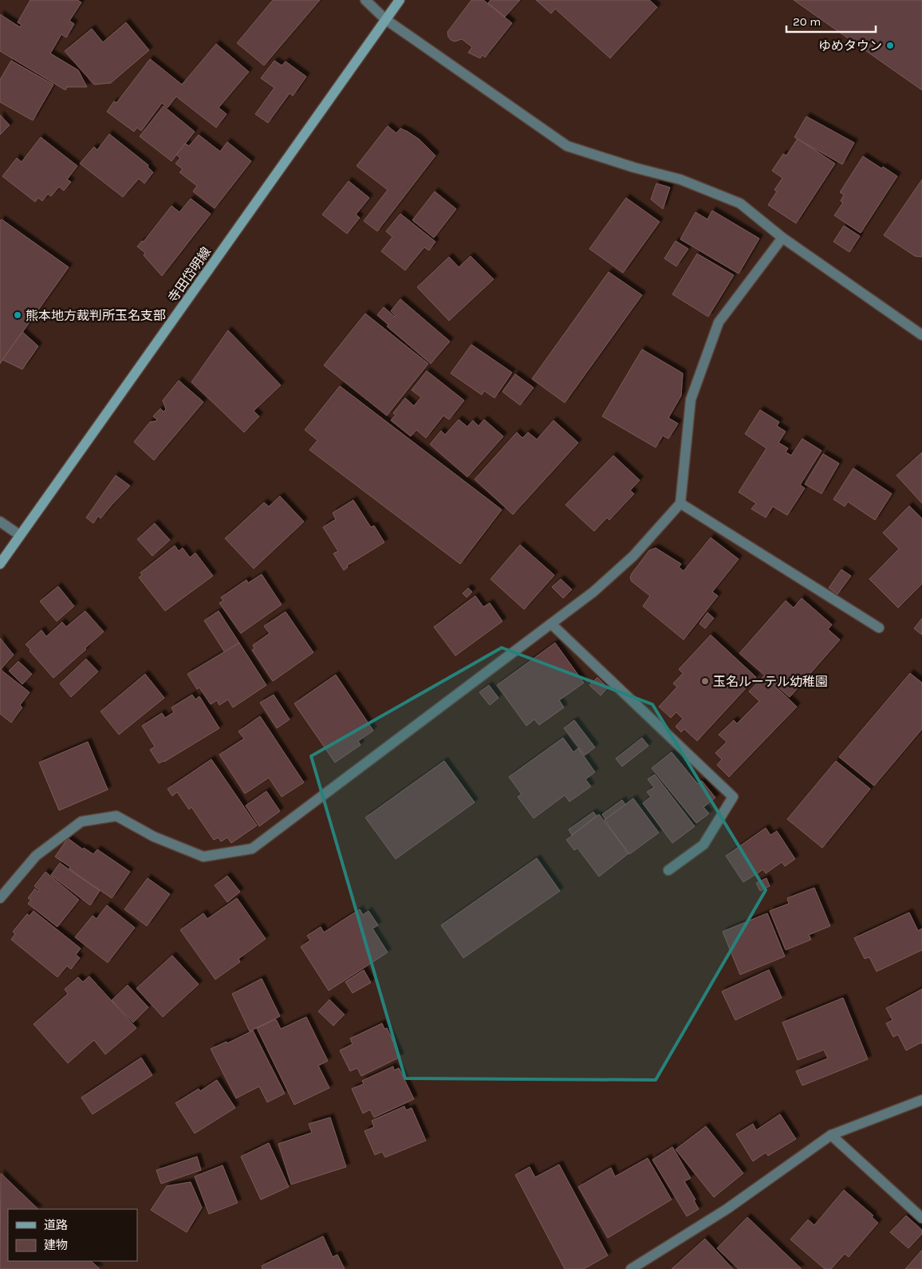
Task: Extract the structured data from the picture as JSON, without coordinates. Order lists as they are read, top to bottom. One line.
{"streets":{"main road":["寺田岱明線"]},"places":["ゆめタウン","熊本地方裁判所玉名支部","玉名ルーテル幼稚園"],"legend":["道路","建物"],"scale_bar":"20 m"}
